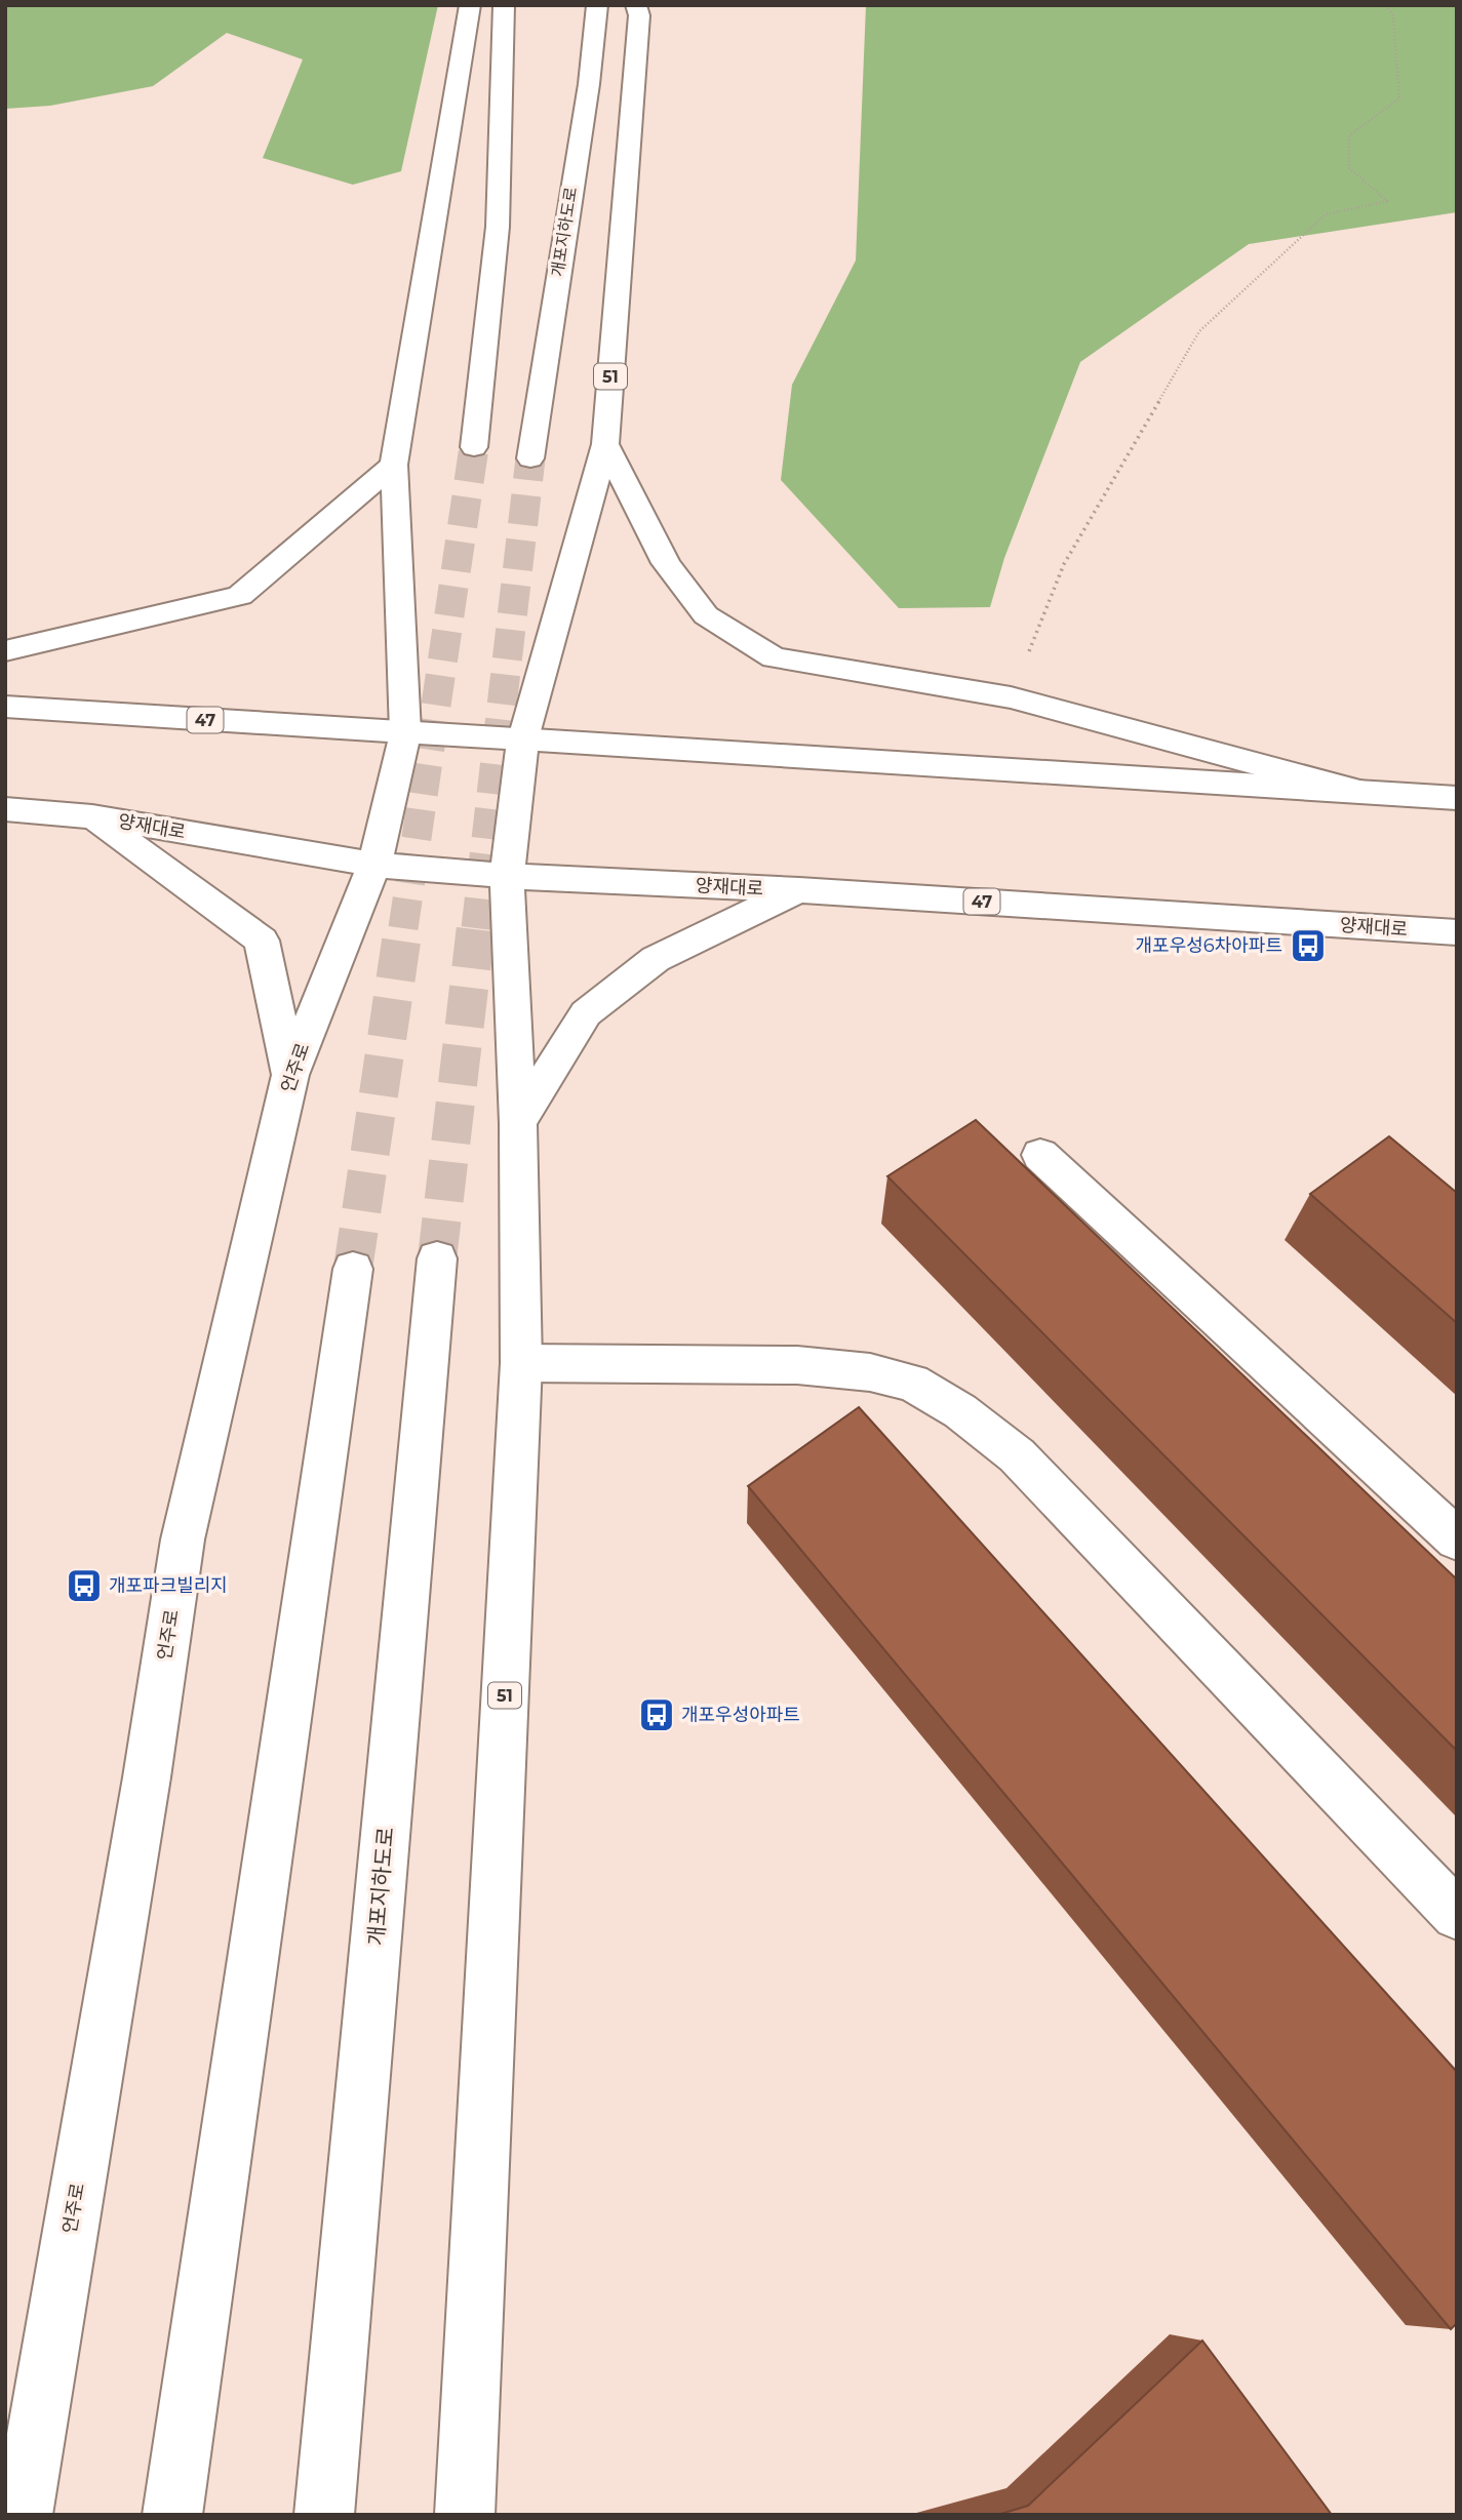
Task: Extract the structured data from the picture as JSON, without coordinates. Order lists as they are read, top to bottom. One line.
{"streets":{"main road":["개포지하도로","51","47","양재대로","언주로"]},"crossings":[["51","47"],["51","양재대로"],["47","언주로"],["양재대로","언주로"]],"places":{"bus stop":["개포우성6차아파트","개포파크빌리지","개포우성아파트"]}}
